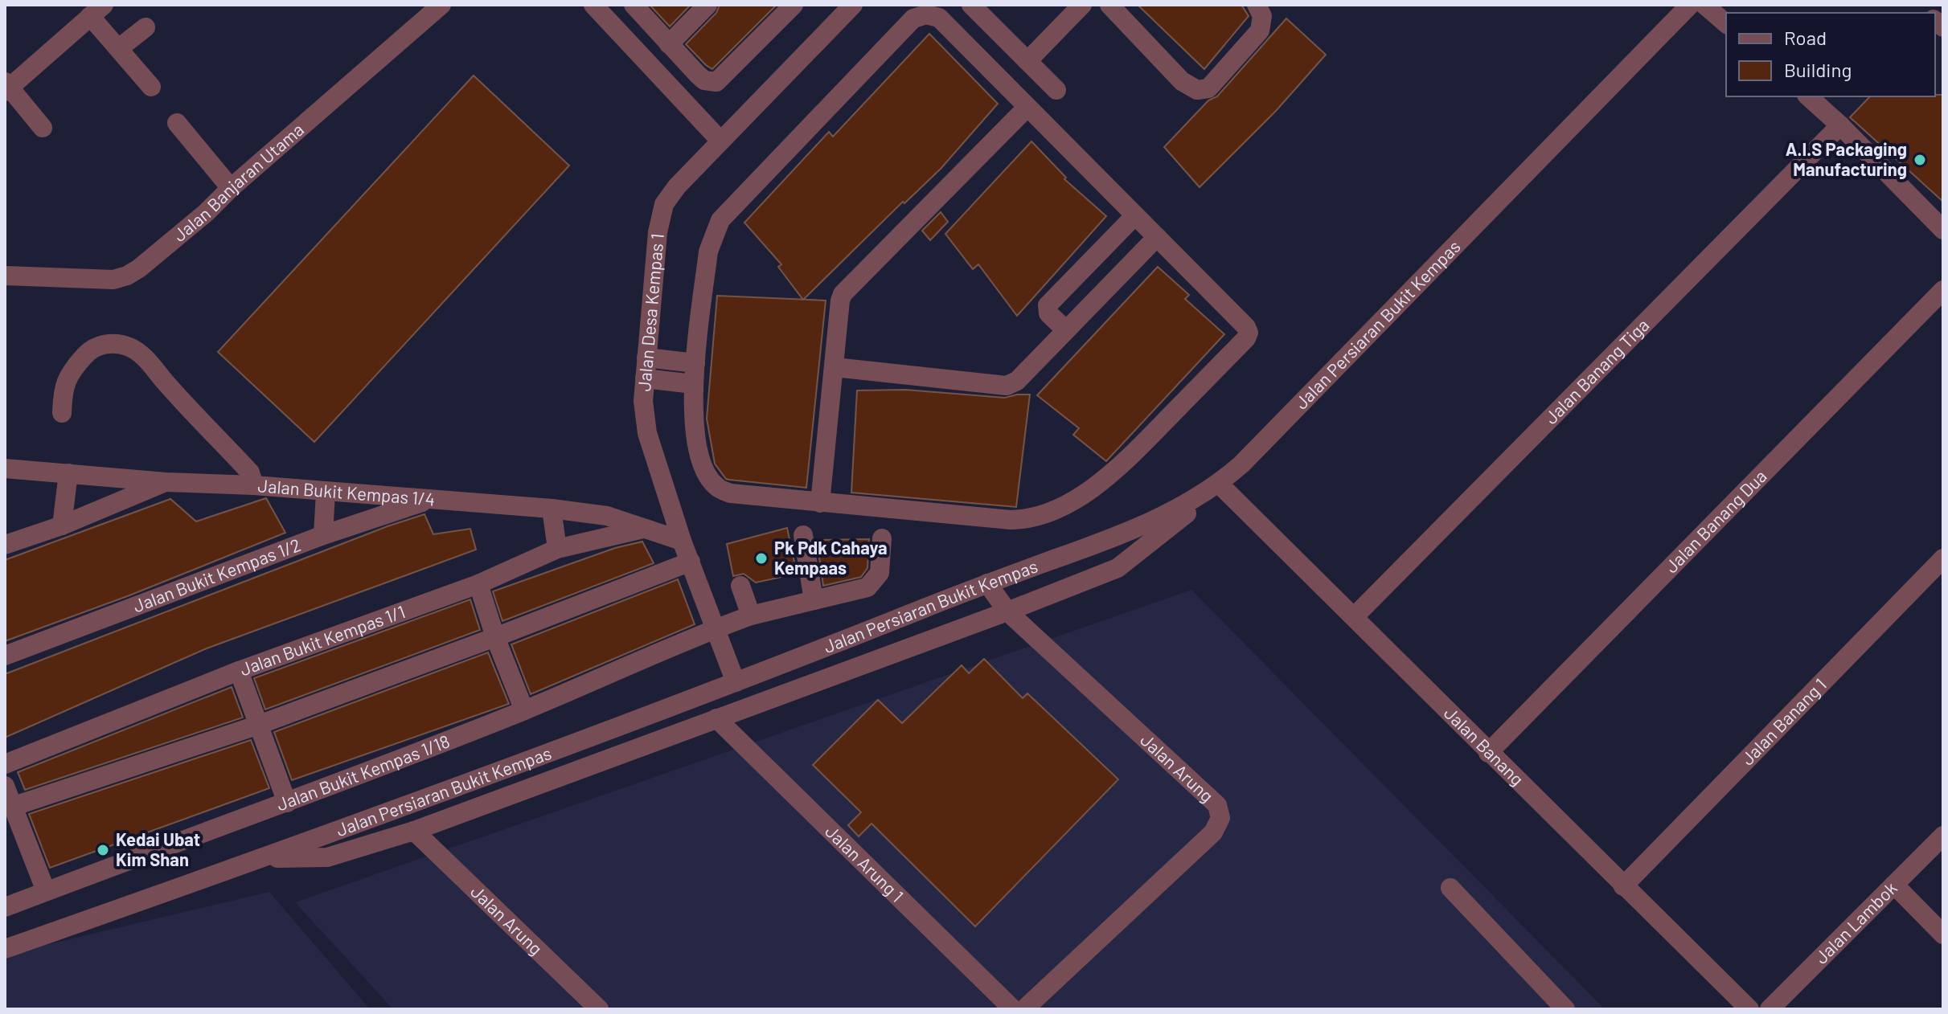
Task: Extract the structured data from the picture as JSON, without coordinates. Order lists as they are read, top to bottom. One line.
{"streets":{"street":["Jalan Banjaran Utama","Jalan Desa Kempas 1","Jalan Persiaran Bukit Kempas","Jalan Banang Tiga","Jalan Bukit Kempas 1/4","Jalan Banang Dua","Jalan Bukit Kempas 1/2","Jalan Bukit Kempas 1/1","Jalan Banang 1","Jalan Banang","Jalan Arung","Jalan Bukit Kempas 1/18","Jalan Arung 1","Jalan Lambok"]},"crossings":[["Jalan Desa Kempas 1","Jalan Persiaran Bukit Kempas"],["Jalan Desa Kempas 1","Jalan Bukit Kempas 1/4"],["Jalan Desa Kempas 1","Jalan Bukit Kempas 1/18"],["Jalan Persiaran Bukit Kempas","Jalan Banang"],["Jalan Persiaran Bukit Kempas","Jalan Arung"],["Jalan Banang Tiga","Jalan Banang"],["Jalan Bukit Kempas 1/4","Jalan Bukit Kempas 1/2"],["Jalan Bukit Kempas 1/4","Jalan Bukit Kempas 1/1"],["Jalan Banang Dua","Jalan Banang"],["Jalan Banang 1","Jalan Banang"]],"places":["A.I.S Packaging Manufacturing","Pk Pdk Cahaya Kempaas","Kedai Ubat Kim Shan"],"legend":["Road","Building"]}
